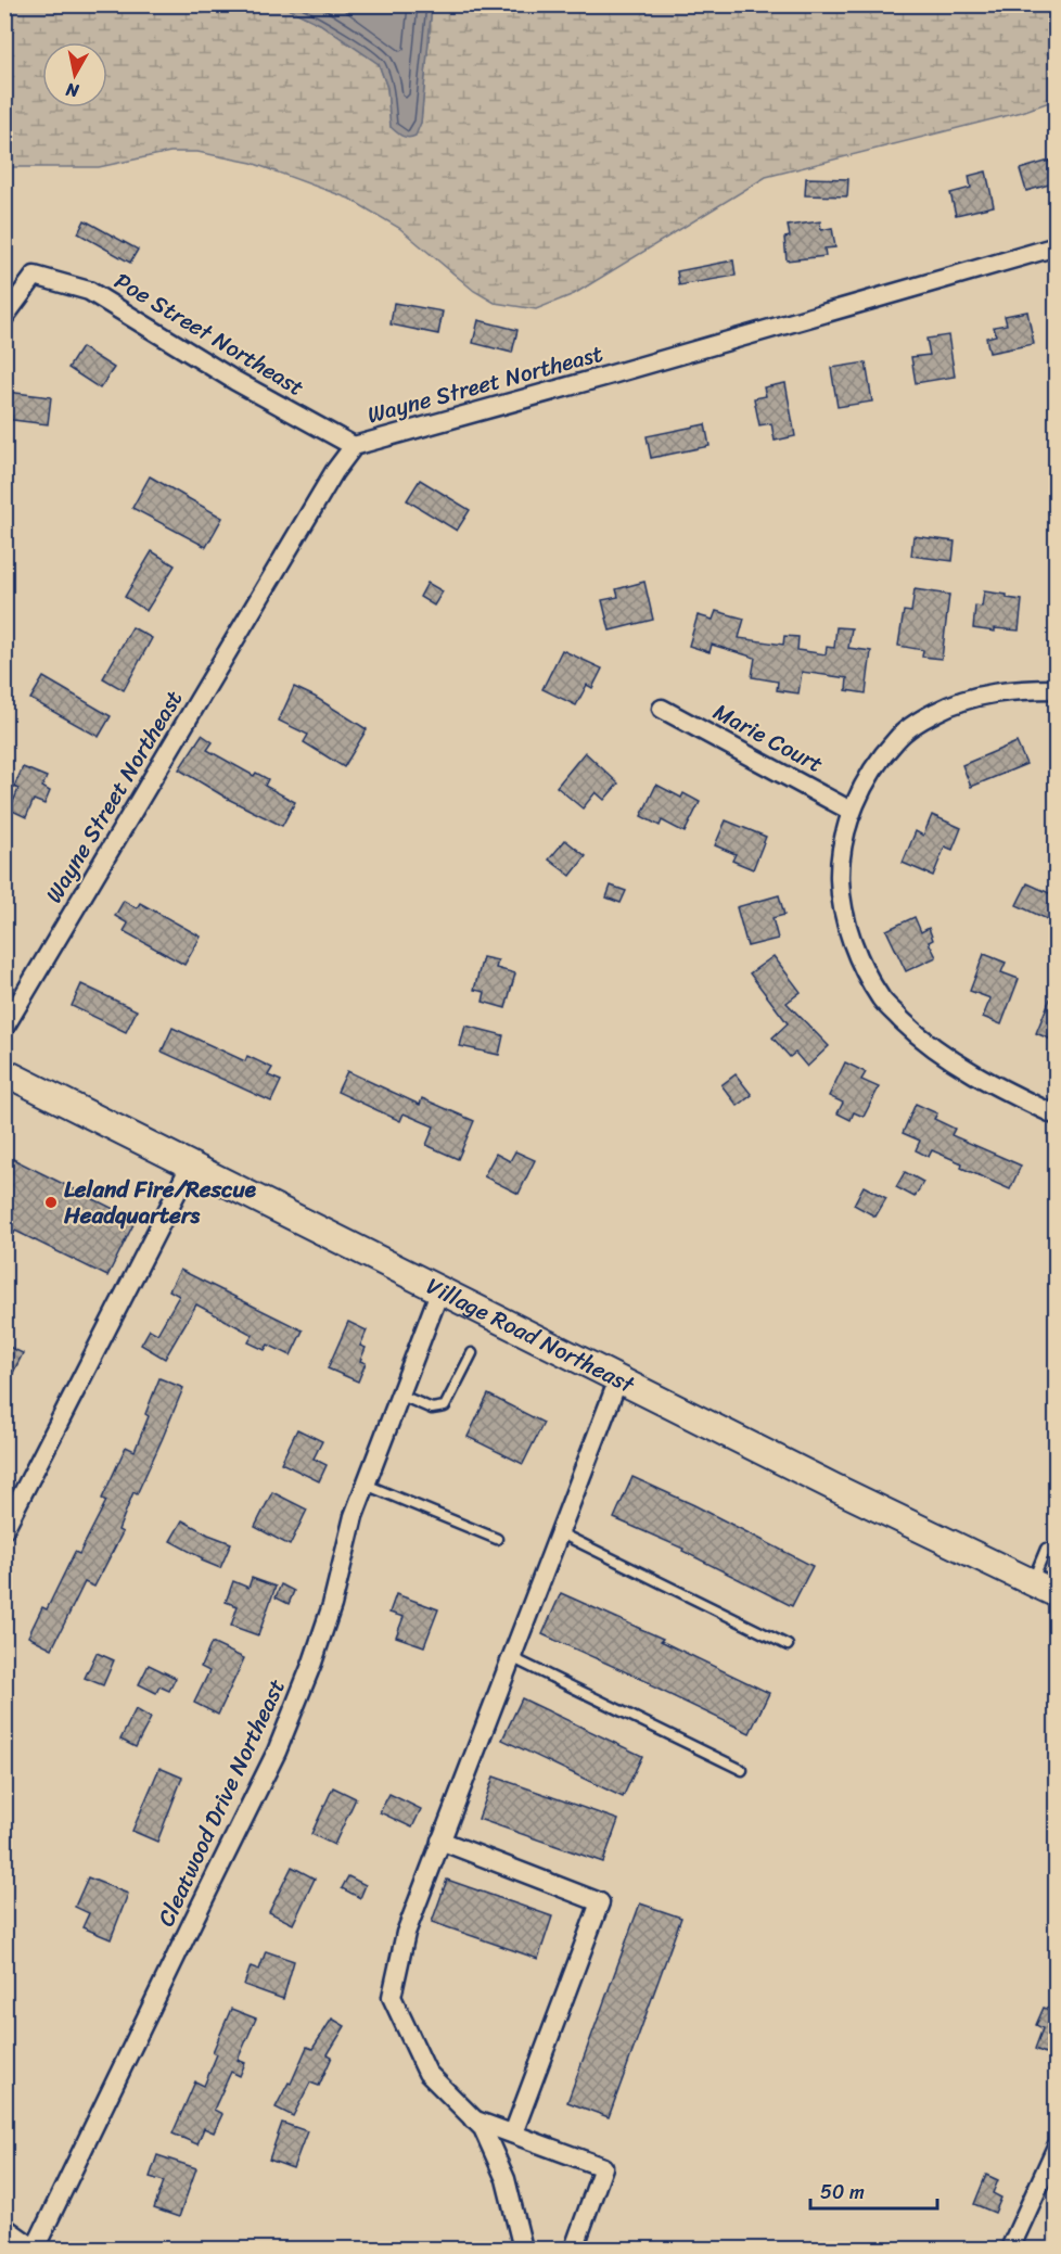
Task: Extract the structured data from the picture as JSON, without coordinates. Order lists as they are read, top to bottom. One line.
{"streets":{"main road":["Village Road Northeast"],"street":["Poe Street Northeast","Wayne Street Northeast","Marie Court","Cleatwood Drive Northeast"]},"crossings":[["Poe Street Northeast","Wayne Street Northeast"],["Village Road Northeast","Cleatwood Drive Northeast"]],"places":["Leland Fire/Rescue Headquarters"],"scale_bar":"50 m","north":"bottom"}
